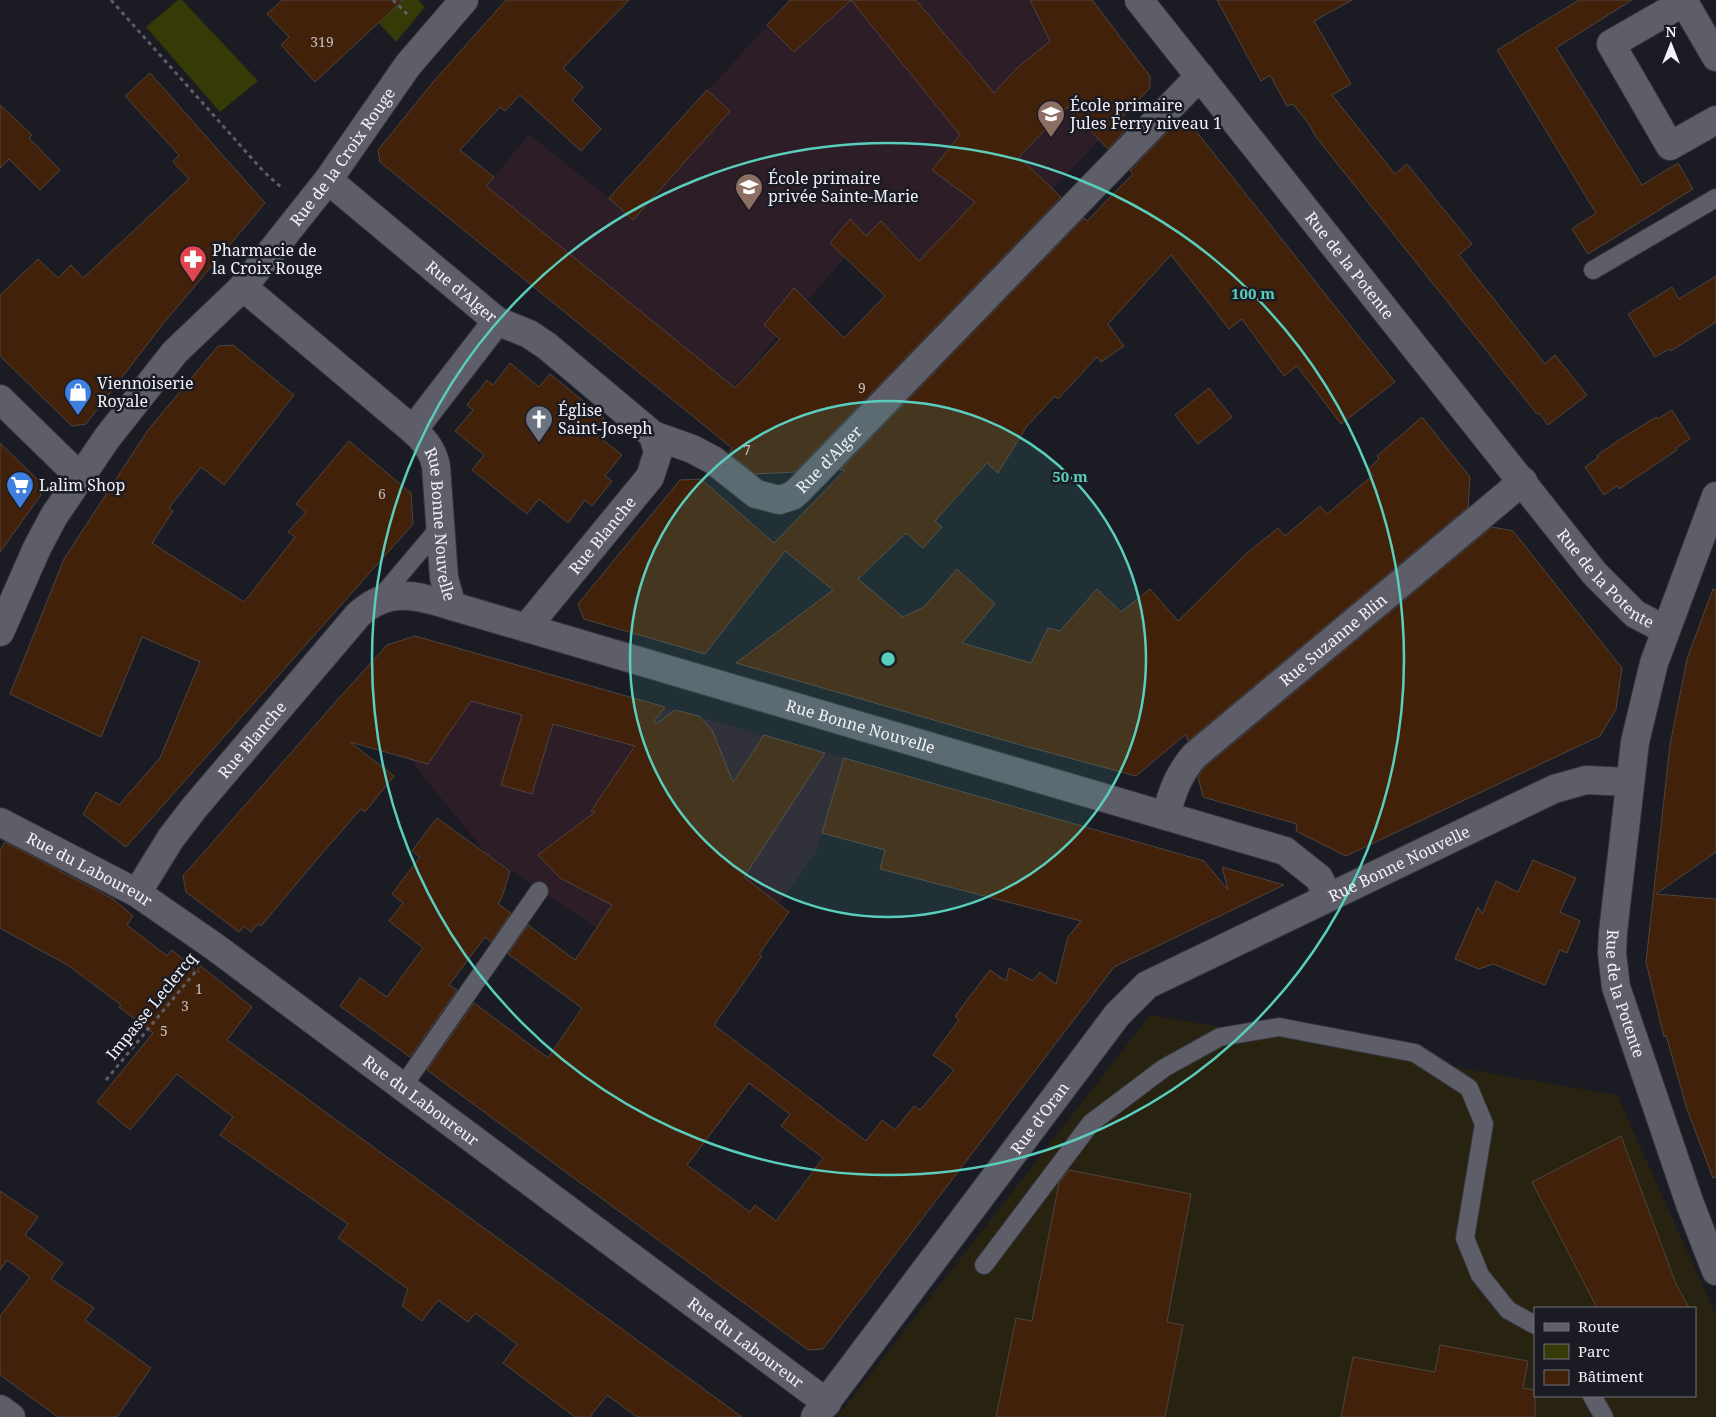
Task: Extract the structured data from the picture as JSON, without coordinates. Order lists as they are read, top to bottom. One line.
{"streets":{"street":["Rue de la Croix Rouge","Rue de la Potente","Rue d'Alger","Rue Bonne Nouvelle","Rue Blanche","Rue Suzanne Blin","Rue du Laboureur","Rue d'Oran"],"path":["Impasse Leclercq"]},"crossings":[["Rue de la Croix Rouge","Rue d'Alger"],["Rue de la Croix Rouge","Rue Bonne Nouvelle"],["Rue de la Potente","Rue d'Alger"],["Rue de la Potente","Rue Bonne Nouvelle"],["Rue de la Potente","Rue Suzanne Blin"],["Rue d'Alger","Rue Blanche"],["Rue Bonne Nouvelle","Rue Blanche"],["Rue Bonne Nouvelle","Rue Suzanne Blin"],["Rue Bonne Nouvelle","Rue d'Oran"],["Rue Blanche","Rue du Laboureur"],["Rue du Laboureur","Impasse Leclercq"],["Rue du Laboureur","Rue d'Oran"]],"places":{"school or university":["École primaire Jules Ferry niveau 1","École primaire privée Sainte-Marie"],"pharmacy":["Pharmacie de la Croix Rouge"],"shop":["Viennoiserie Royale"],"church":["Église Saint-Joseph"],"supermarket":["Lalim Shop"]},"house_numbers":["319","9","7","6","1","3","5"],"legend":["Route","Parc","Bâtiment"],"north":"top","rings":["100 m","50 m"]}
